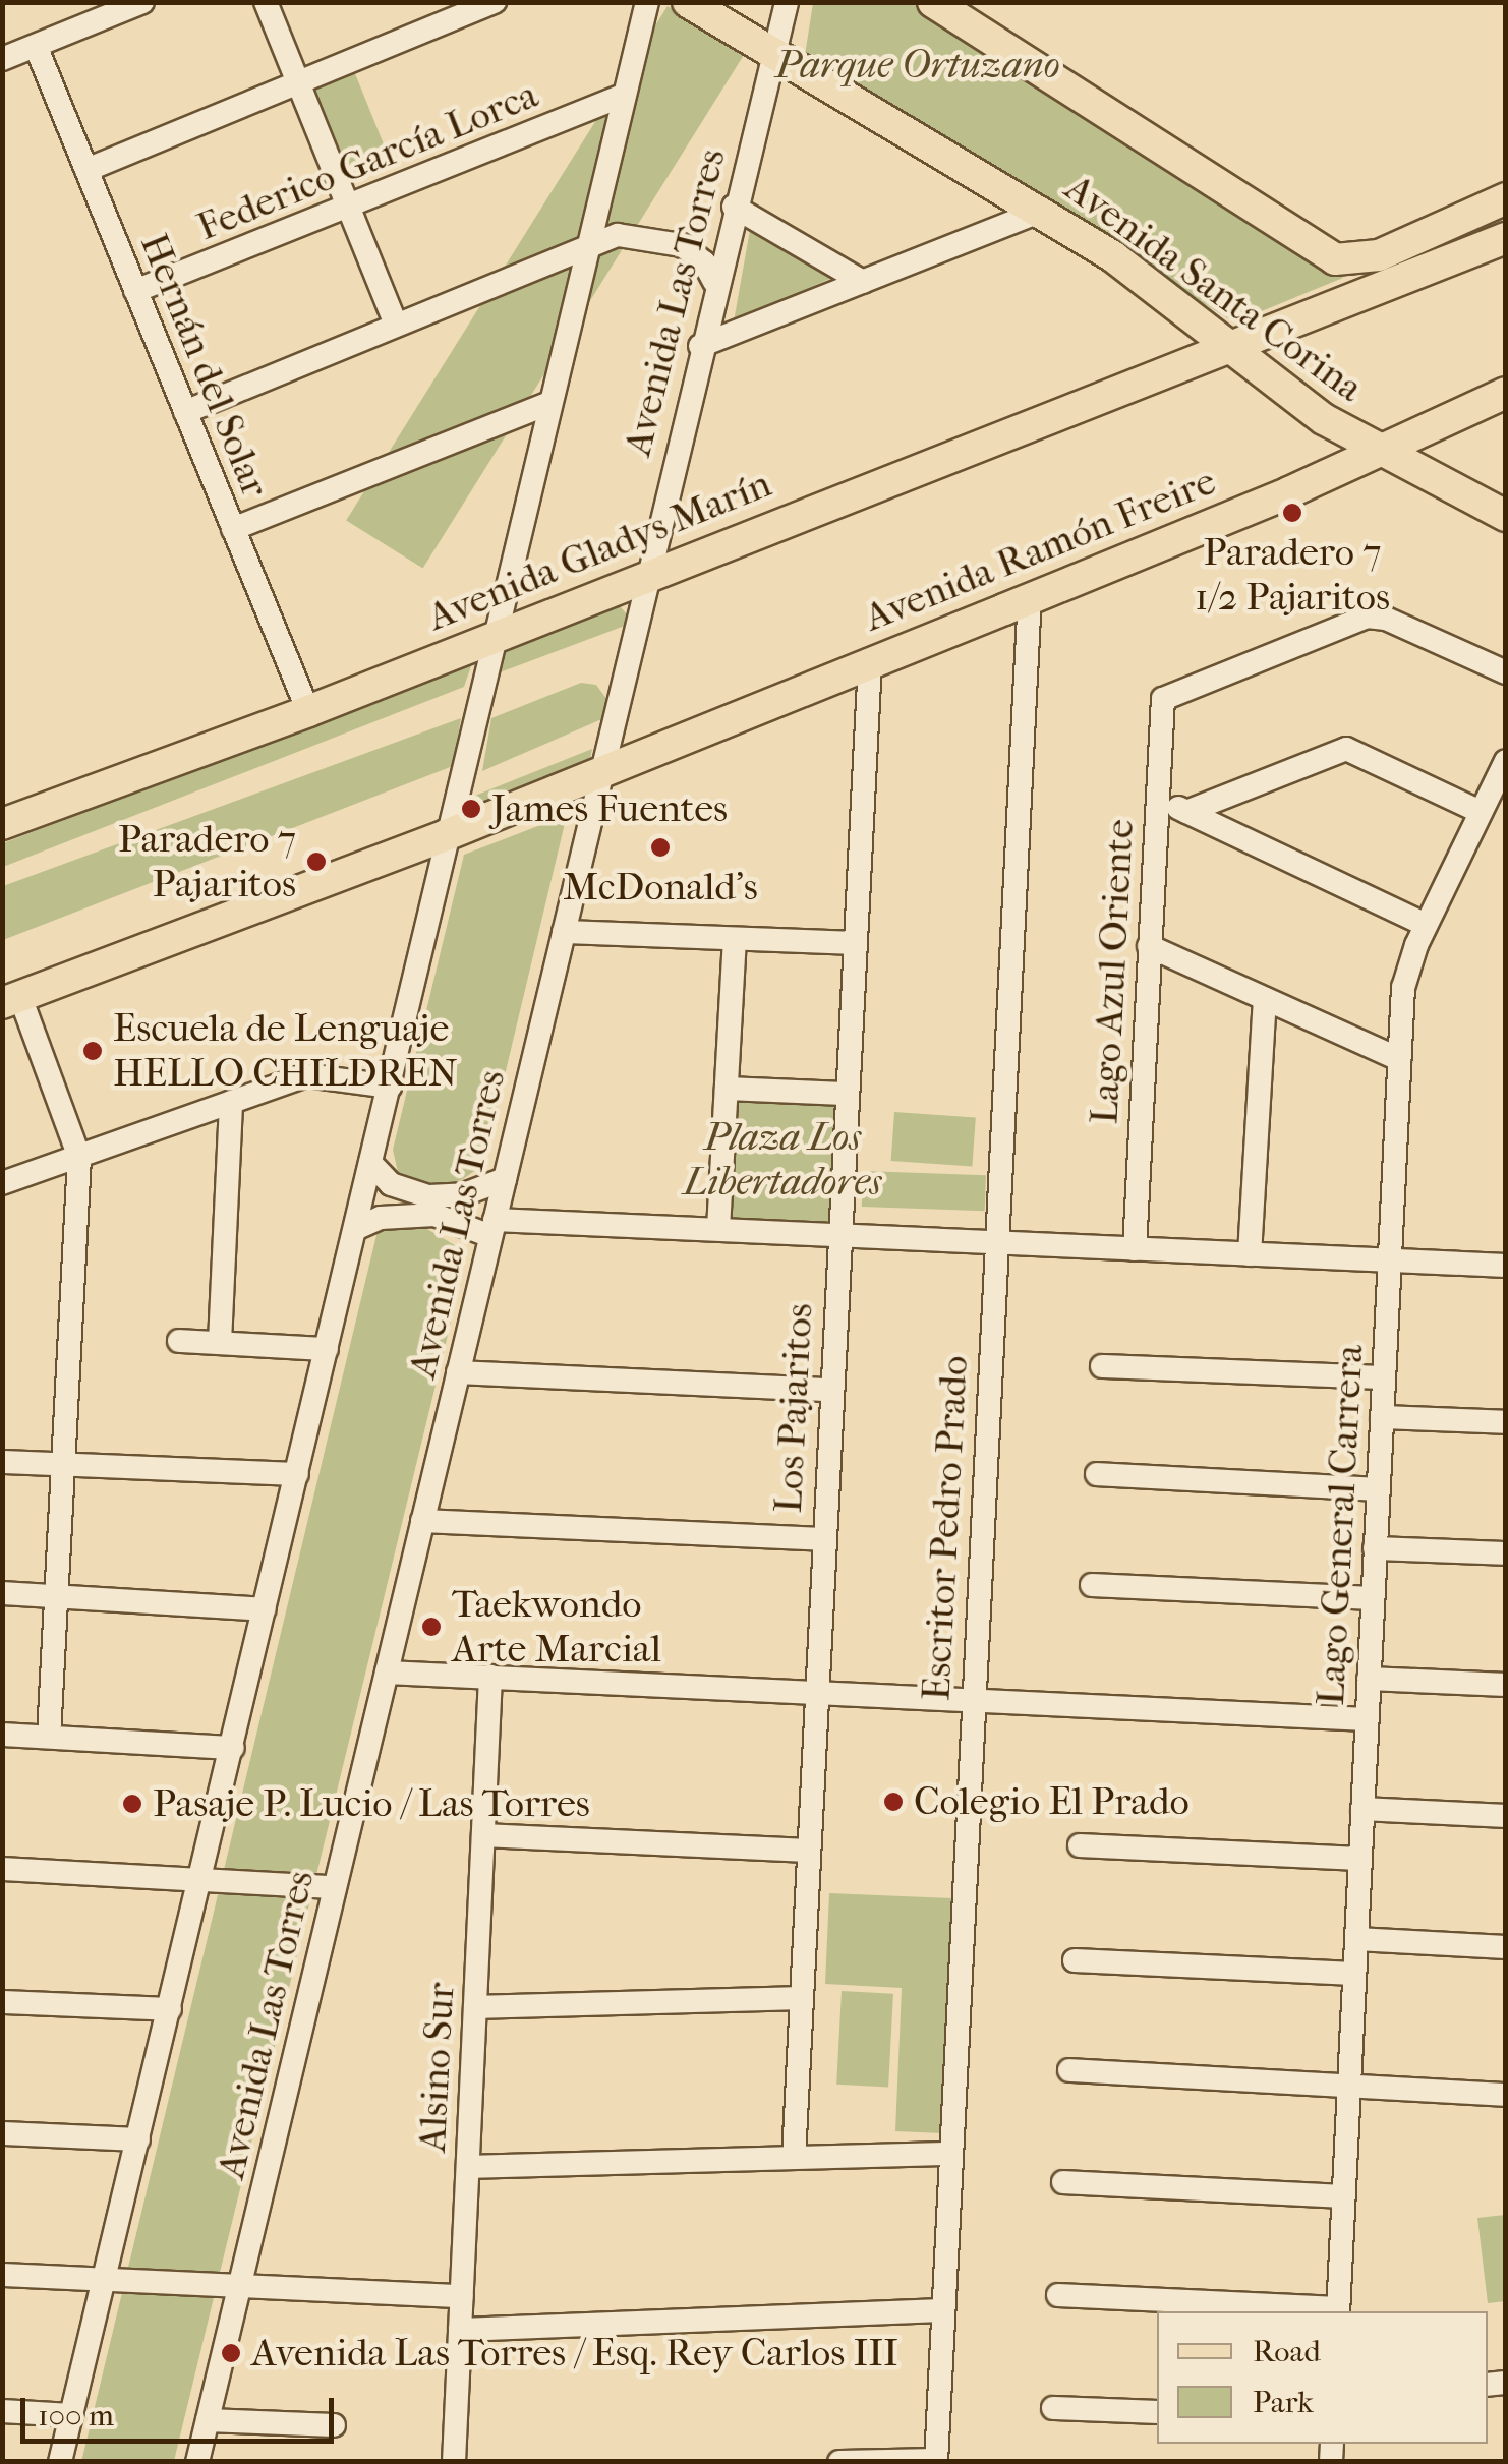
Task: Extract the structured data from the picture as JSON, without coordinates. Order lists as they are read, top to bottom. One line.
{"streets":{"main road":["Avenida Santa Corina","Avenida Ramón Freire","Avenida Gladys Marín"],"street":["Federico García Lorca","Avenida Las Torres","Hernán del Solar","Lago Azul Oriente","Los Pajaritos","Lago General Carrera","Escritor Pedro Prado","Alsino Sur"]},"crossings":[["Federico García Lorca","Hernán del Solar"],["Avenida Santa Corina","Avenida Las Torres"],["Avenida Santa Corina","Avenida Ramón Freire"],["Avenida Santa Corina","Avenida Gladys Marín"],["Avenida Las Torres","Avenida Ramón Freire"],["Avenida Las Torres","Avenida Gladys Marín"],["Hernán del Solar","Avenida Gladys Marín"],["Avenida Ramón Freire","Los Pajaritos"],["Avenida Ramón Freire","Escritor Pedro Prado"]],"parks":["Parque Ortuzano","Plaza Los Libertadores"],"places":["Paradero 7 1/2 Pajaritos","James Fuentes","McDonald's","Paradero 7 Pajaritos","Escuela de Lenguaje HELLO CHILDREN","Taekwondo Arte Marcial","Colegio El Prado","Pasaje P. Lucio / Las Torres","Avenida Las Torres / Esq. Rey Carlos III"],"legend":["Road","Park"],"scale_bar":"100 m"}
